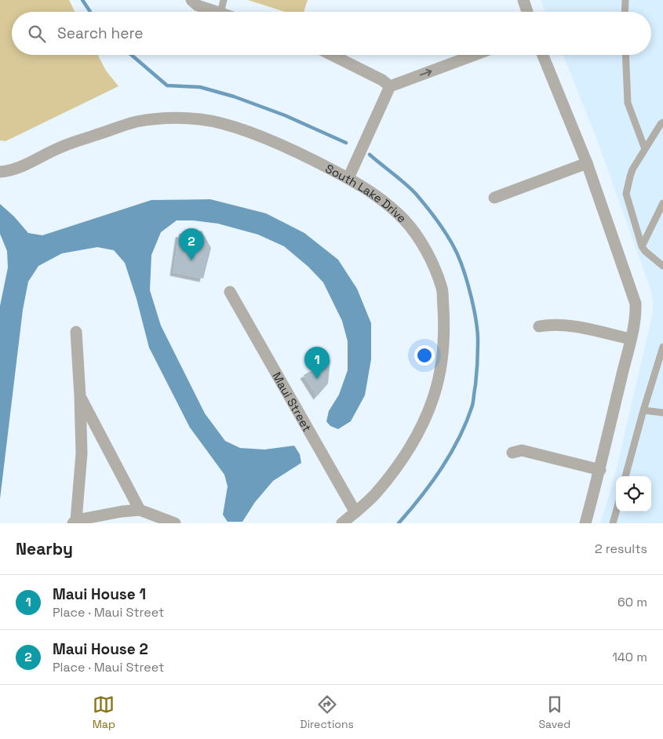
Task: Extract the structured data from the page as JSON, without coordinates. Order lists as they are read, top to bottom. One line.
{"streets":{"street":["South Lake Drive","Maui Street"]},"crossings":[["South Lake Drive","Maui Street"]],"page":{"search":"Search here","pins":["2","1"],"heading":["Nearby","2 results"],"list":[{"mark":"1","name":"Maui House 1","note":"Place · Maui Street","value":"60 m"},{"mark":"2","name":"Maui House 2","note":"Place · Maui Street","value":"140 m"}],"nav":["Map","Directions","Saved"]}}
